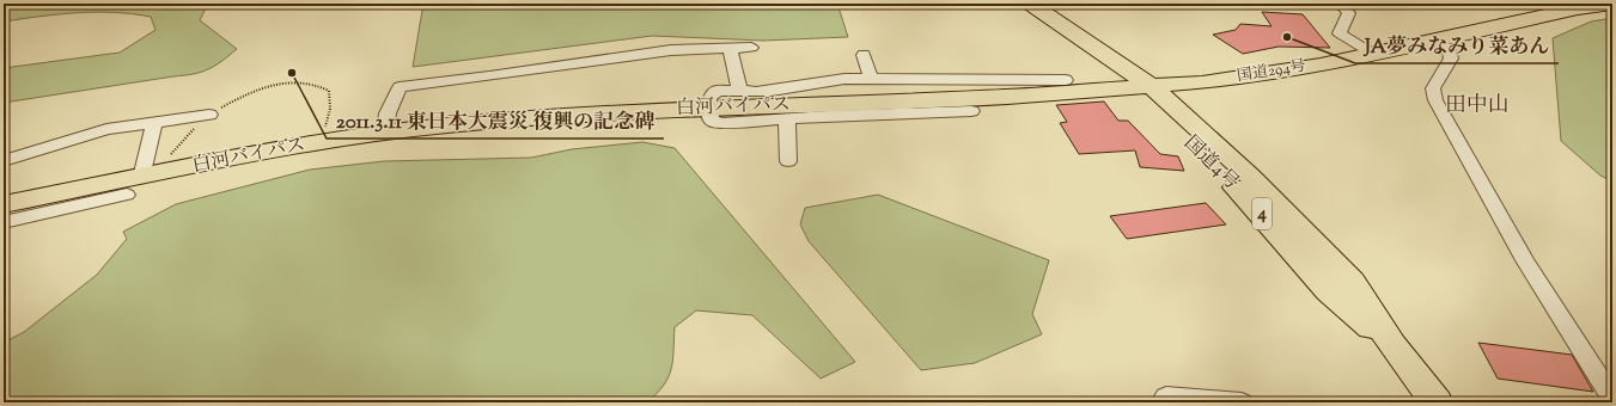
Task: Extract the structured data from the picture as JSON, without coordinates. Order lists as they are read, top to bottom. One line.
{"streets":{"highway":["国道294号","白河バイパス","国道4号","4"]},"crossings":[["国道294号","白河バイパス"],["国道294号","国道4号"],["白河バイパス","国道4号"]],"districts":["田中山"],"places":["JA夢みなみり菜あん","2011.3.11 東日本大震災 復興の記念碑"]}
